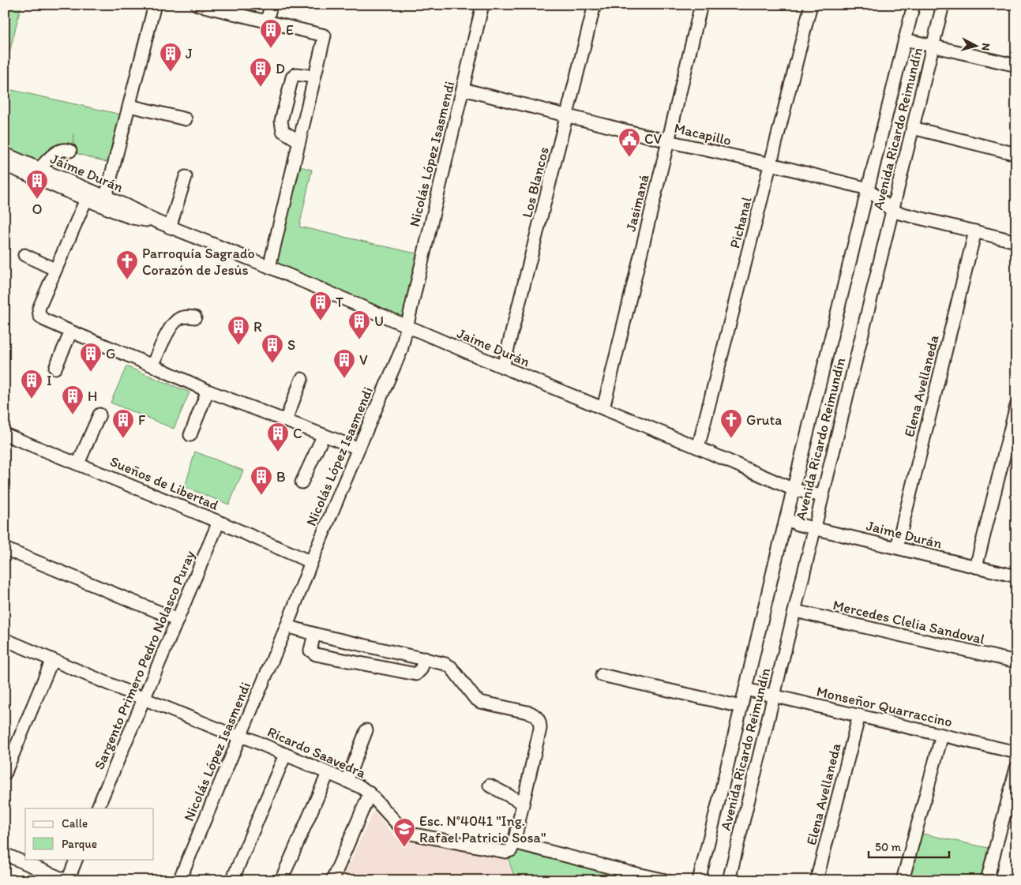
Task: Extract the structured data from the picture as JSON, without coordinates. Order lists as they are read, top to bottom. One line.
{"streets":{"street":["Avenida Ricardo Reimundín","Macapillo","Nicolás López Isasmendi","Jaime Durán","Los Blancos","Jasimaná","Pichanal","Elena Avellaneda","Sueños de Libertad","Mercedes Clelia Sandoval","Sargento Primero Pedro Nolasco Puray","Monseñor Quarraccino","Ricardo Saavedra"]},"crossings":[["Avenida Ricardo Reimundín","Macapillo"],["Avenida Ricardo Reimundín","Jaime Durán"],["Avenida Ricardo Reimundín","Mercedes Clelia Sandoval"],["Avenida Ricardo Reimundín","Monseñor Quarraccino"],["Macapillo","Nicolás López Isasmendi"],["Macapillo","Los Blancos"],["Macapillo","Jasimaná"],["Macapillo","Pichanal"],["Nicolás López Isasmendi","Jaime Durán"],["Nicolás López Isasmendi","Sueños de Libertad"],["Nicolás López Isasmendi","Ricardo Saavedra"],["Jaime Durán","Los Blancos"],["Jaime Durán","Jasimaná"],["Jaime Durán","Pichanal"],["Jaime Durán","Elena Avellaneda"],["Elena Avellaneda","Monseñor Quarraccino"],["Sueños de Libertad","Sargento Primero Pedro Nolasco Puray"],["Sargento Primero Pedro Nolasco Puray","Ricardo Saavedra"]],"places":{"building":["E","J","D","O","T","U","R","S","G","V","I","H","F","C","B"],"public building":["CV"],"church":["Parroquía Sagrado Corazón de Jesús","Gruta"],"school or university":["Esc. N°4041 \"Ing. Rafael Patricio Sosa\""]},"legend":["Calle","Parque"],"scale_bar":"50 m","north":"right"}
